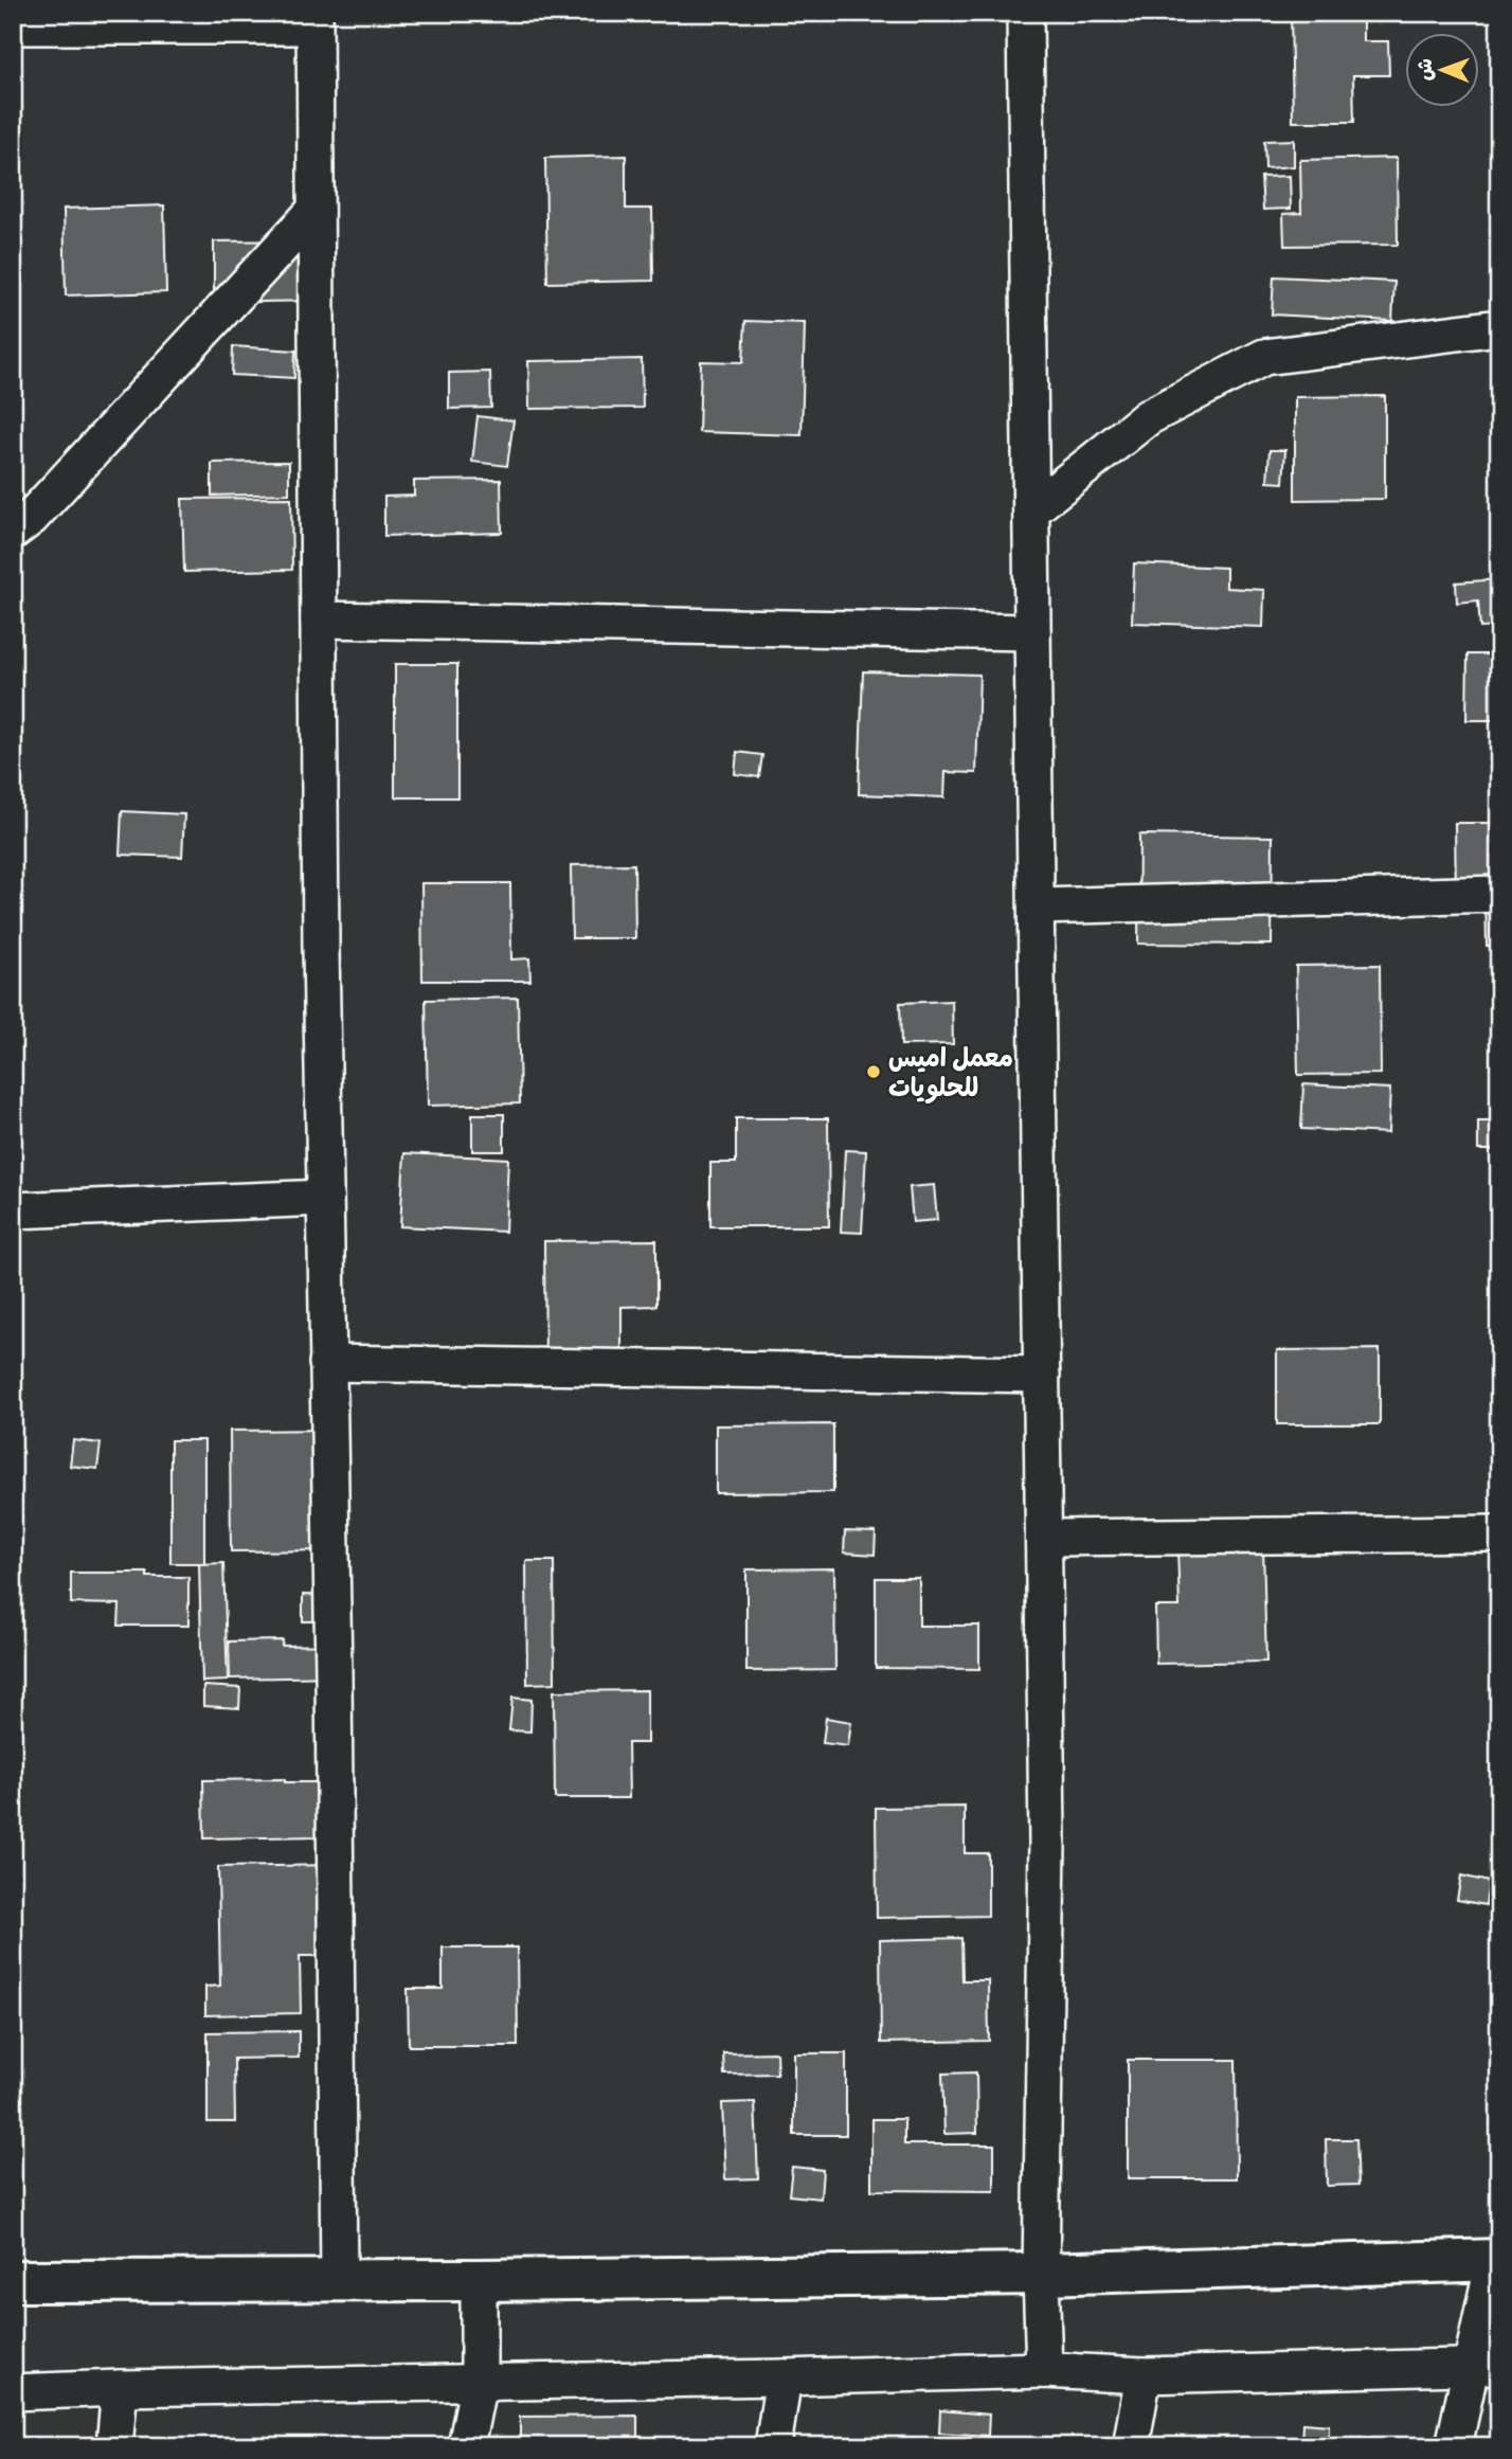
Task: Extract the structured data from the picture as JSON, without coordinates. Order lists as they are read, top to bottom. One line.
{"places":["معمل اميس للحلويات"],"north":"left"}
